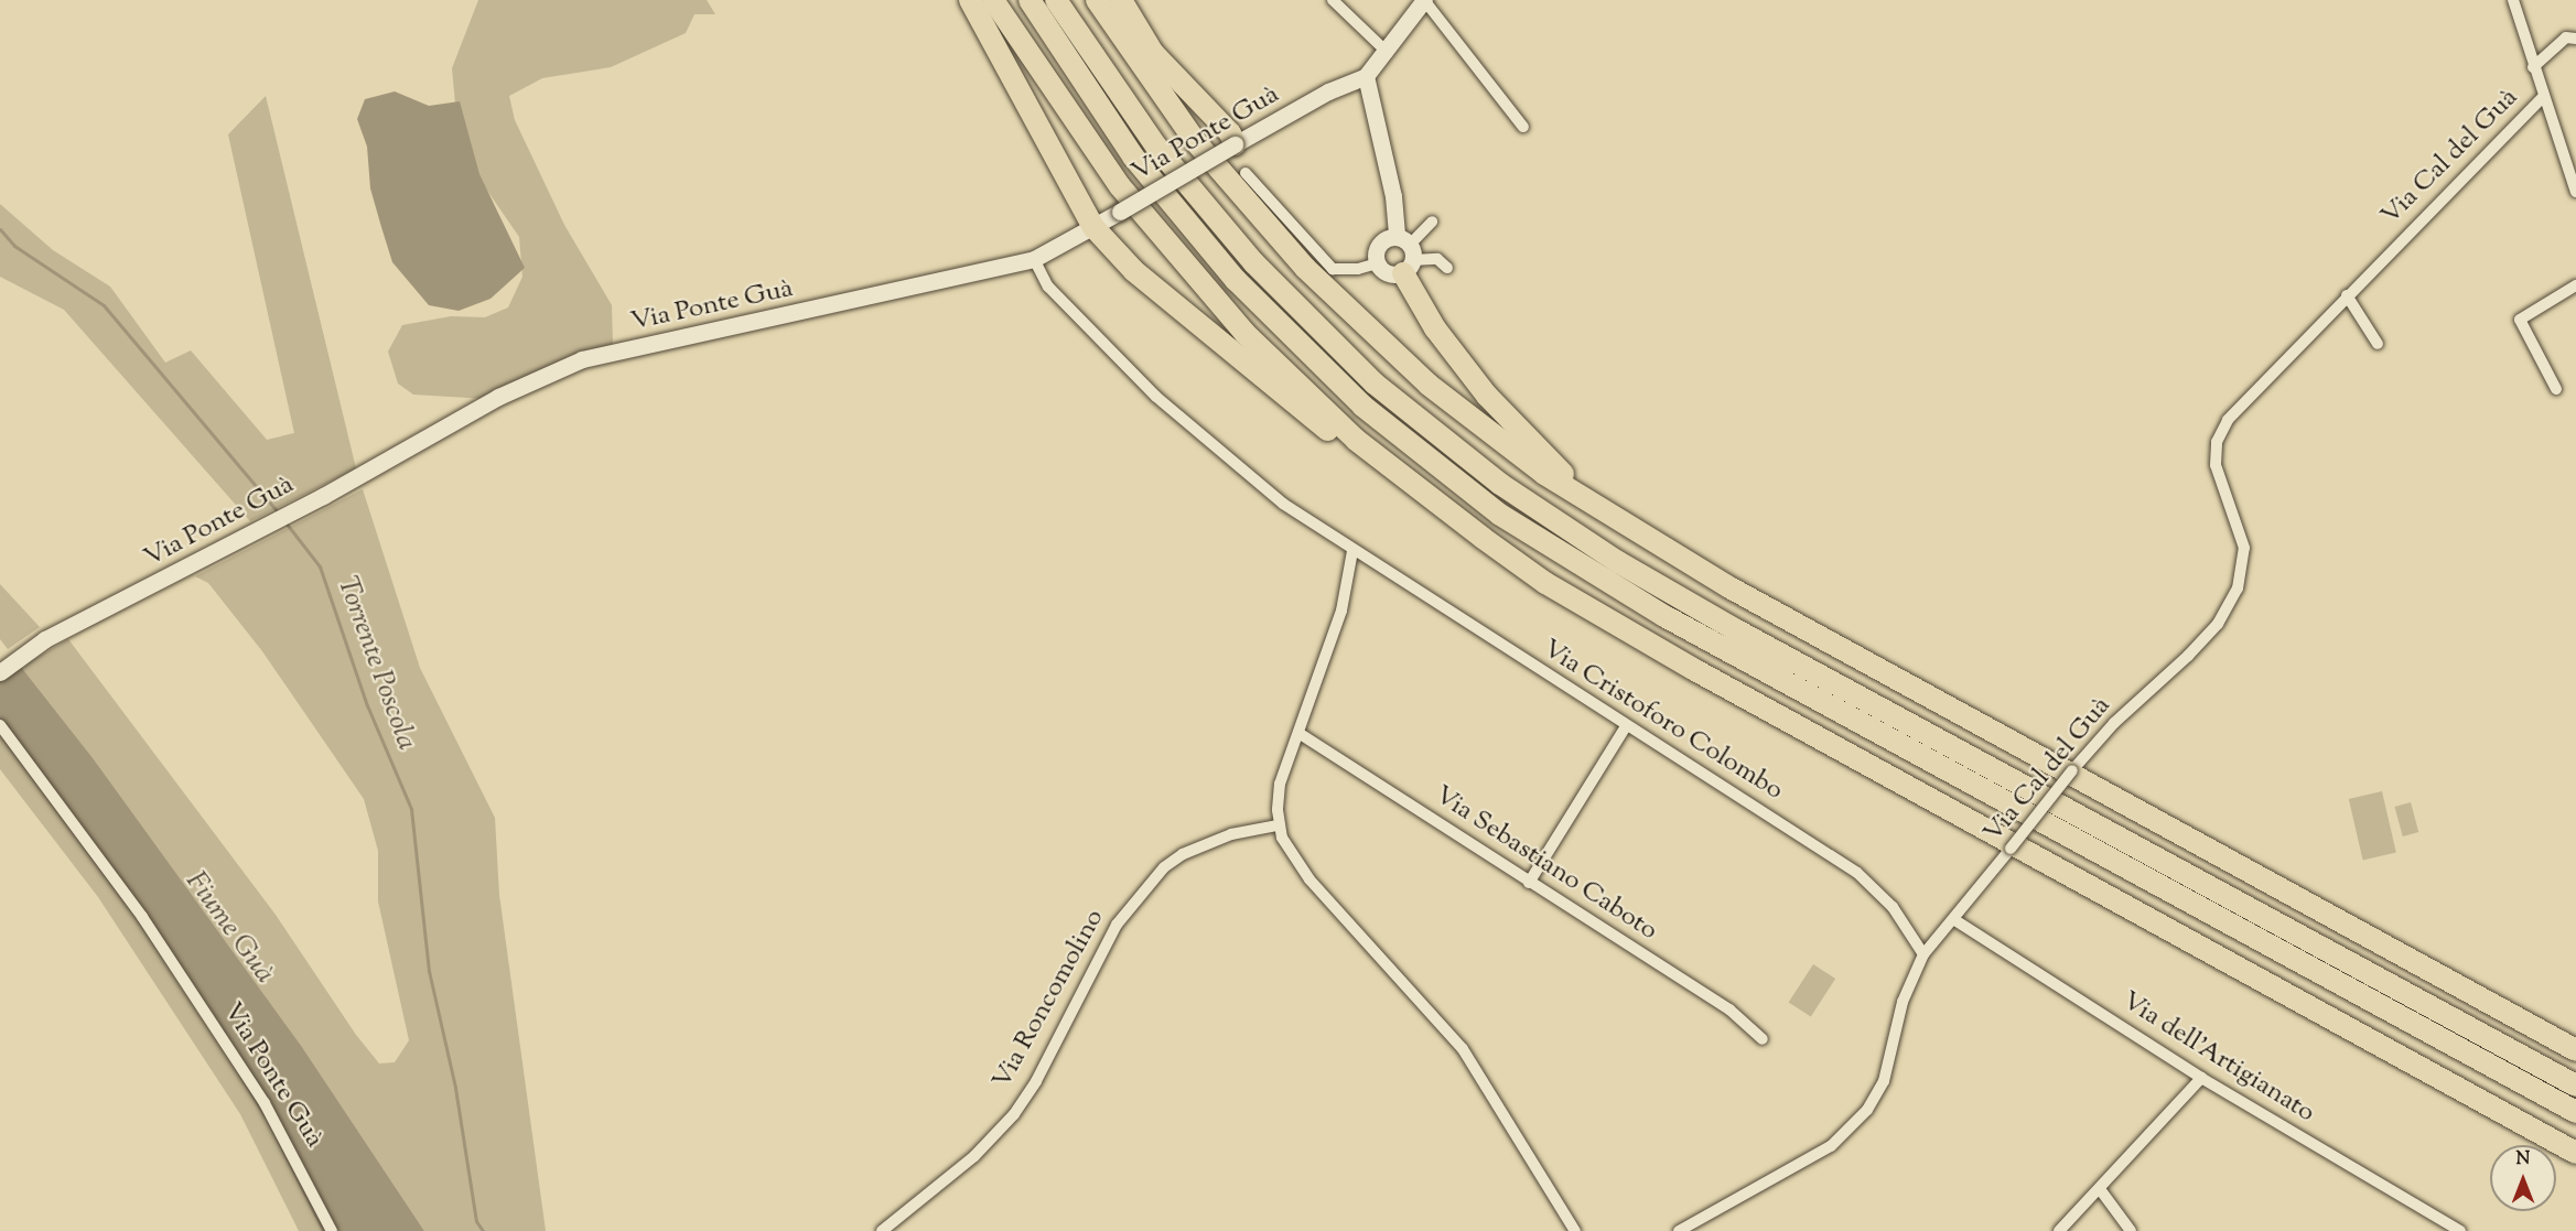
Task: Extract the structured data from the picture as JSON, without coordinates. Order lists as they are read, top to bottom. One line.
{"streets":{"street":["Via Ponte Guà","Via Cal del Guà","Via Cristoforo Colombo","Via Sebastiano Caboto","Via Roncomolino","Via dell'Artigianato"]},"crossings":[["Via Ponte Guà","Via Cristoforo Colombo"],["Via Cal del Guà","Via Cristoforo Colombo"],["Via Cal del Guà","Via dell'Artigianato"]],"water":["Torrente Poscola","Fiume Guà"],"north":"top"}
